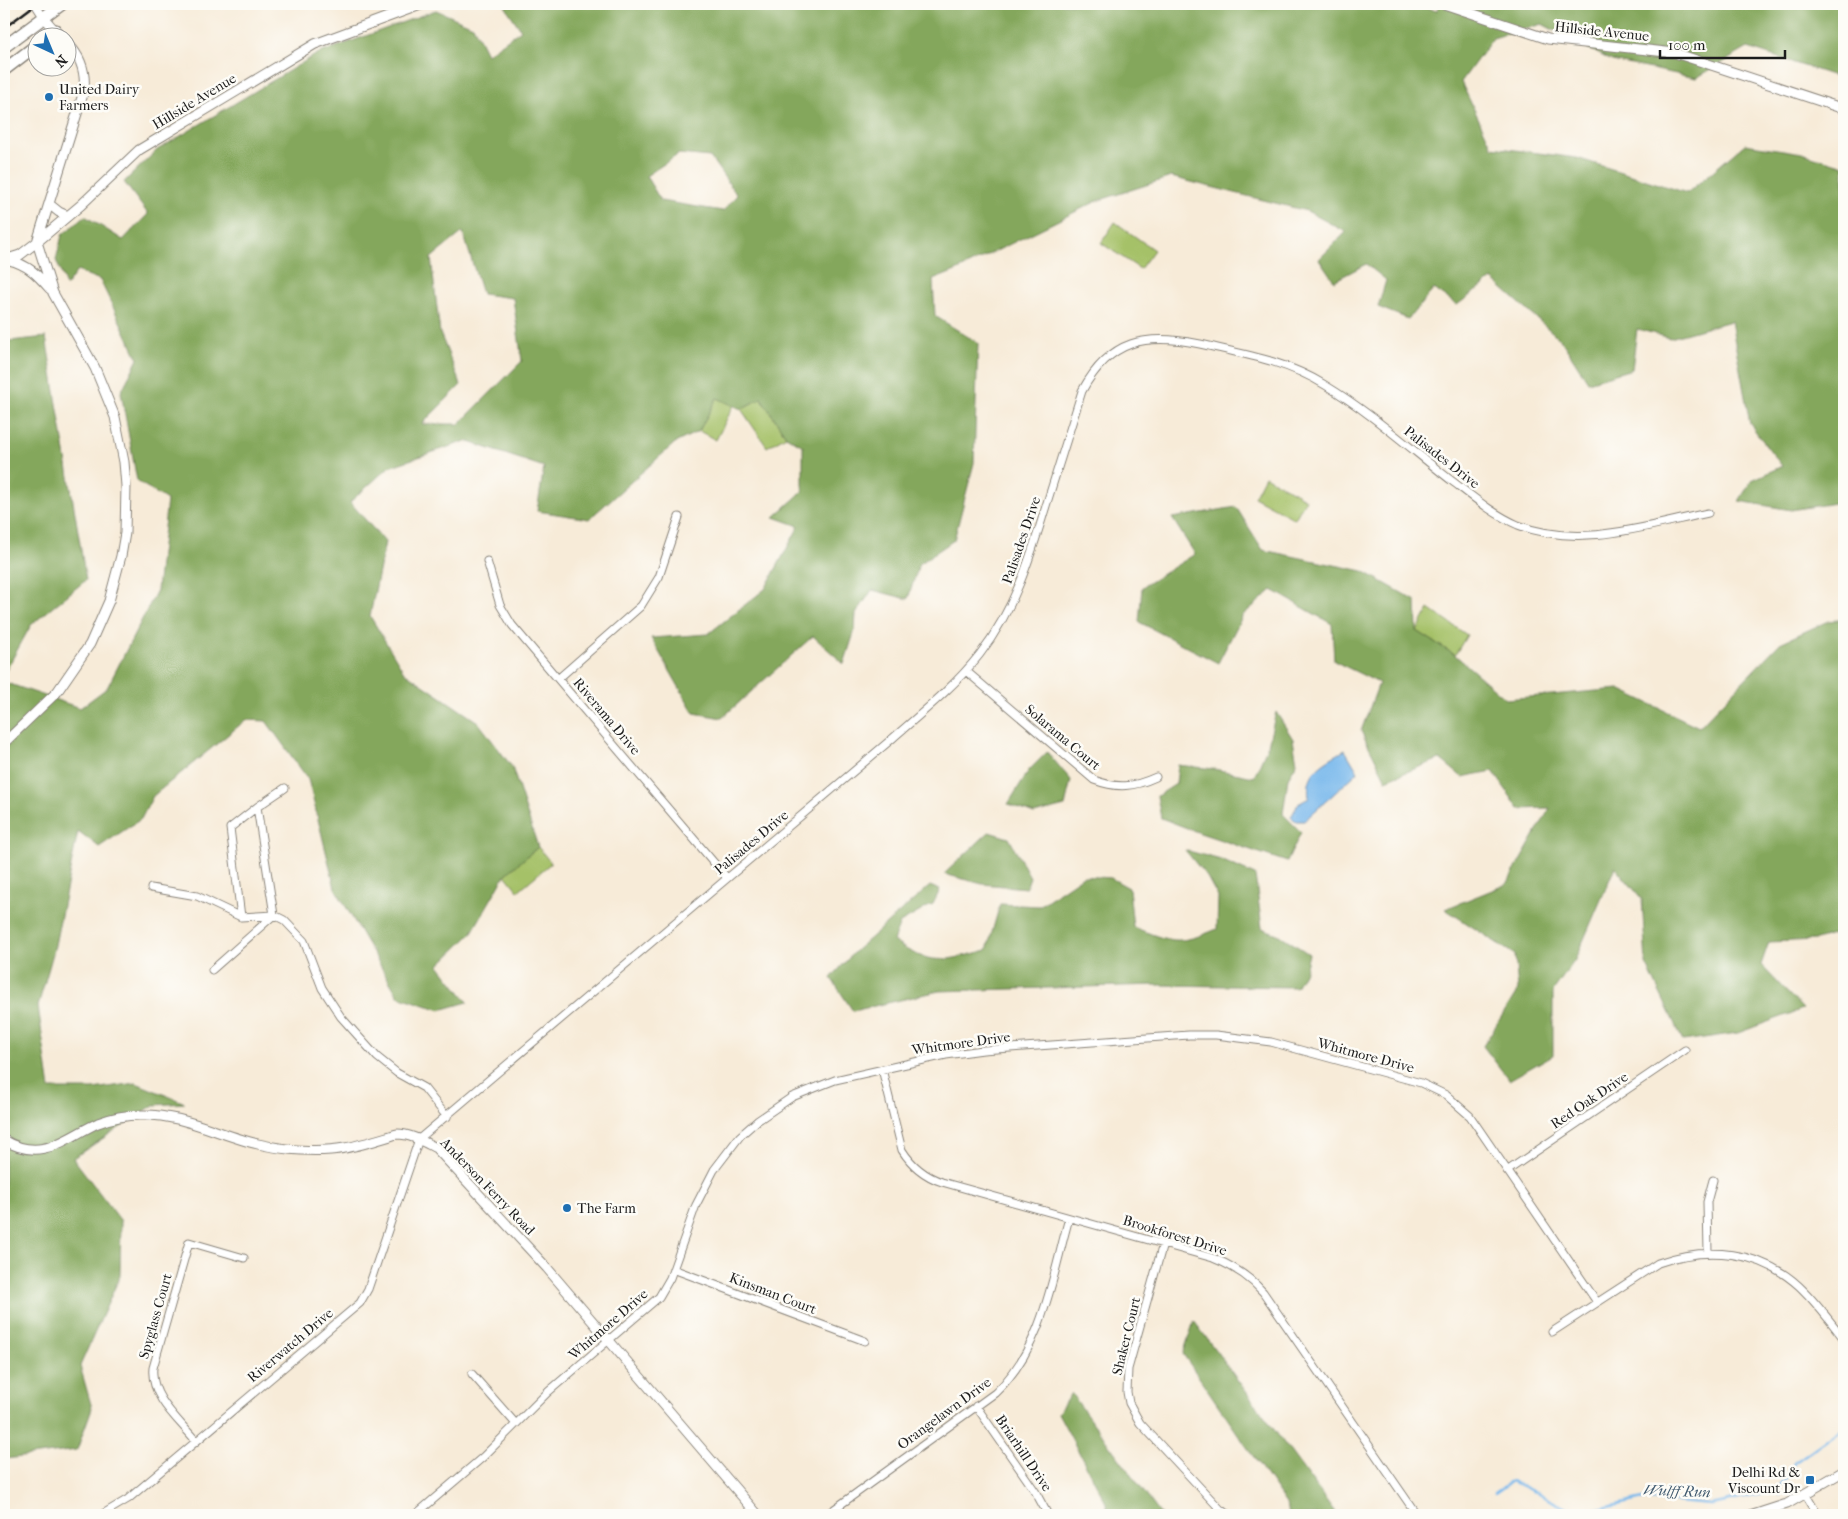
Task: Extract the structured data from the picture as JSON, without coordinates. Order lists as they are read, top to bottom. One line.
{"streets":{"street":["Hillside Avenue","Palisades Drive","Riverama Drive","Solarama Court","Whitmore Drive","Red Oak Drive","Anderson Ferry Road","Brookforest Drive","Kinsman Court","Spyglass Court","Shaker Court","Riverwatch Drive","Orangelawn Drive","Briarhill Drive"]},"crossings":[["Palisades Drive","Riverama Drive"],["Palisades Drive","Solarama Court"],["Palisades Drive","Anderson Ferry Road"],["Palisades Drive","Riverwatch Drive"],["Whitmore Drive","Red Oak Drive"],["Whitmore Drive","Anderson Ferry Road"],["Whitmore Drive","Brookforest Drive"],["Whitmore Drive","Kinsman Court"],["Anderson Ferry Road","Riverwatch Drive"],["Brookforest Drive","Shaker Court"],["Brookforest Drive","Orangelawn Drive"],["Spyglass Court","Riverwatch Drive"],["Orangelawn Drive","Briarhill Drive"]],"water":["Wulff Run"],"places":{"other":["United Dairy Farmers","The Farm"],"transit":["Delhi Rd & Viscount Dr"]},"scale_bar":"100 m","north":"bottom right"}
